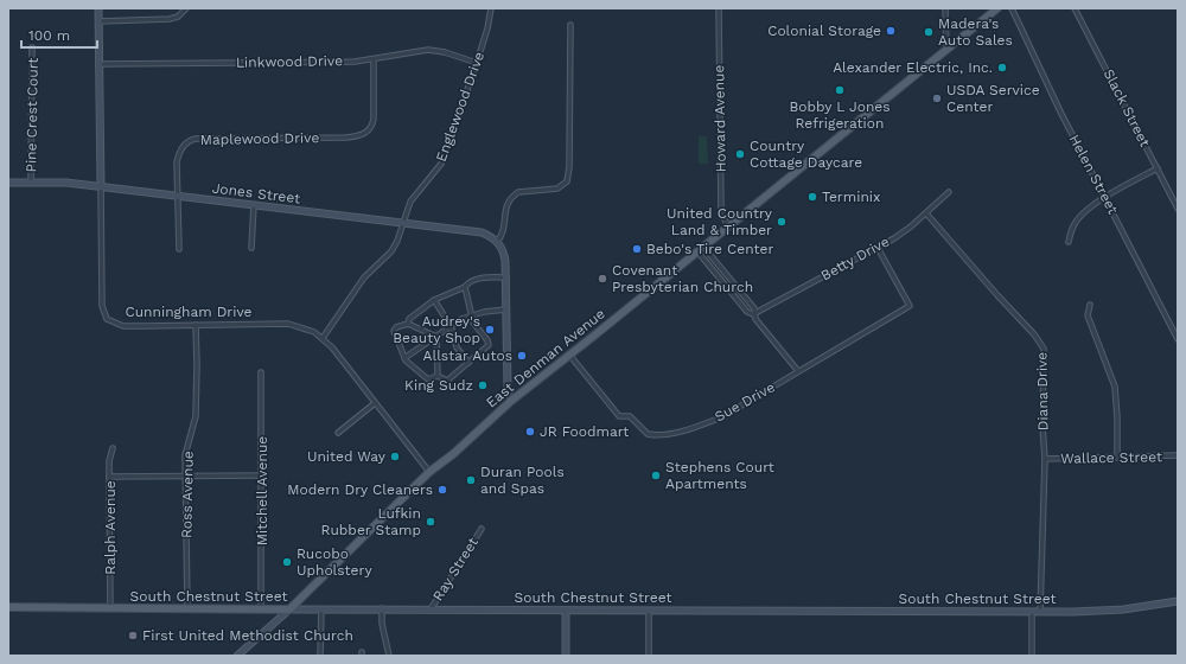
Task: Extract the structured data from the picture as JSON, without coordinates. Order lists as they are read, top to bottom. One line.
{"streets":{"main road":["Jones Street","Cunningham Drive","East Denman Avenue","South Chestnut Street"],"street":["Linkwood Drive","Englewood Drive","Slack Street","Pine Crest Court","Howard Avenue","Maplewood Drive","Helen Street","Betty Drive","Diana Drive","Sue Drive","Wallace Street","Mitchell Avenue","Ross Avenue","Ralph Avenue","Ray Street"]},"crossings":[["Linkwood Drive","Englewood Drive"],["Linkwood Drive","Maplewood Drive"],["Linkwood Drive","Cunningham Drive"],["Englewood Drive","Jones Street"],["Englewood Drive","Cunningham Drive"],["Pine Crest Court","Jones Street"],["Howard Avenue","East Denman Avenue"],["Maplewood Drive","Jones Street"],["Jones Street","Cunningham Drive"],["Betty Drive","Diana Drive"],["Betty Drive","Sue Drive"],["Cunningham Drive","East Denman Avenue"],["Cunningham Drive","Ross Avenue"],["East Denman Avenue","Sue Drive"],["East Denman Avenue","South Chestnut Street"],["Diana Drive","Wallace Street"],["Diana Drive","South Chestnut Street"],["Mitchell Avenue","South Chestnut Street"],["Ross Avenue","South Chestnut Street"],["Ralph Avenue","South Chestnut Street"],["Ray Street","South Chestnut Street"]],"places":["Colonial Storage","Madera's Auto Sales","Alexander Electric, Inc.","Bobby L Jones Refrigeration","USDA Service Center","Country Cottage Daycare","Terminix","United Country Land & Timber","Bebo's Tire Center","Covenant Presbyterian Church","Audrey's Beauty Shop","Allstar Autos","King Sudz","JR Foodmart","United Way","Stephens Court Apartments","Duran Pools and Spas","Modern Dry Cleaners","Lufkin Rubber Stamp","Rucobo Upholstery","First United Methodist Church"],"scale_bar":"100 m"}
